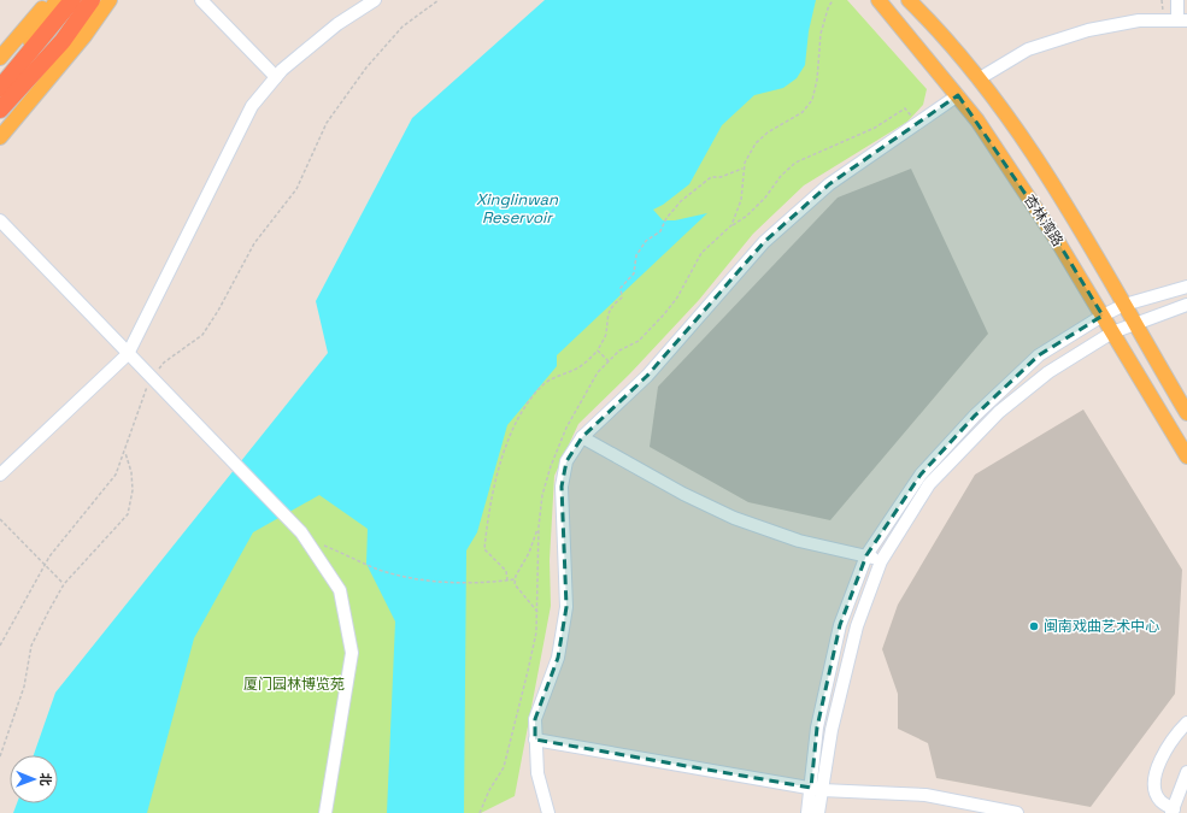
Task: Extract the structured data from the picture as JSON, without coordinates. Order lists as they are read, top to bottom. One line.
{"streets":{"main road":["杏林湾路"]},"water":["Xinglinwan Reservoir"],"parks":["厦门园林博览苑"],"places":["闽南戏曲艺术中心"],"north":"right"}
